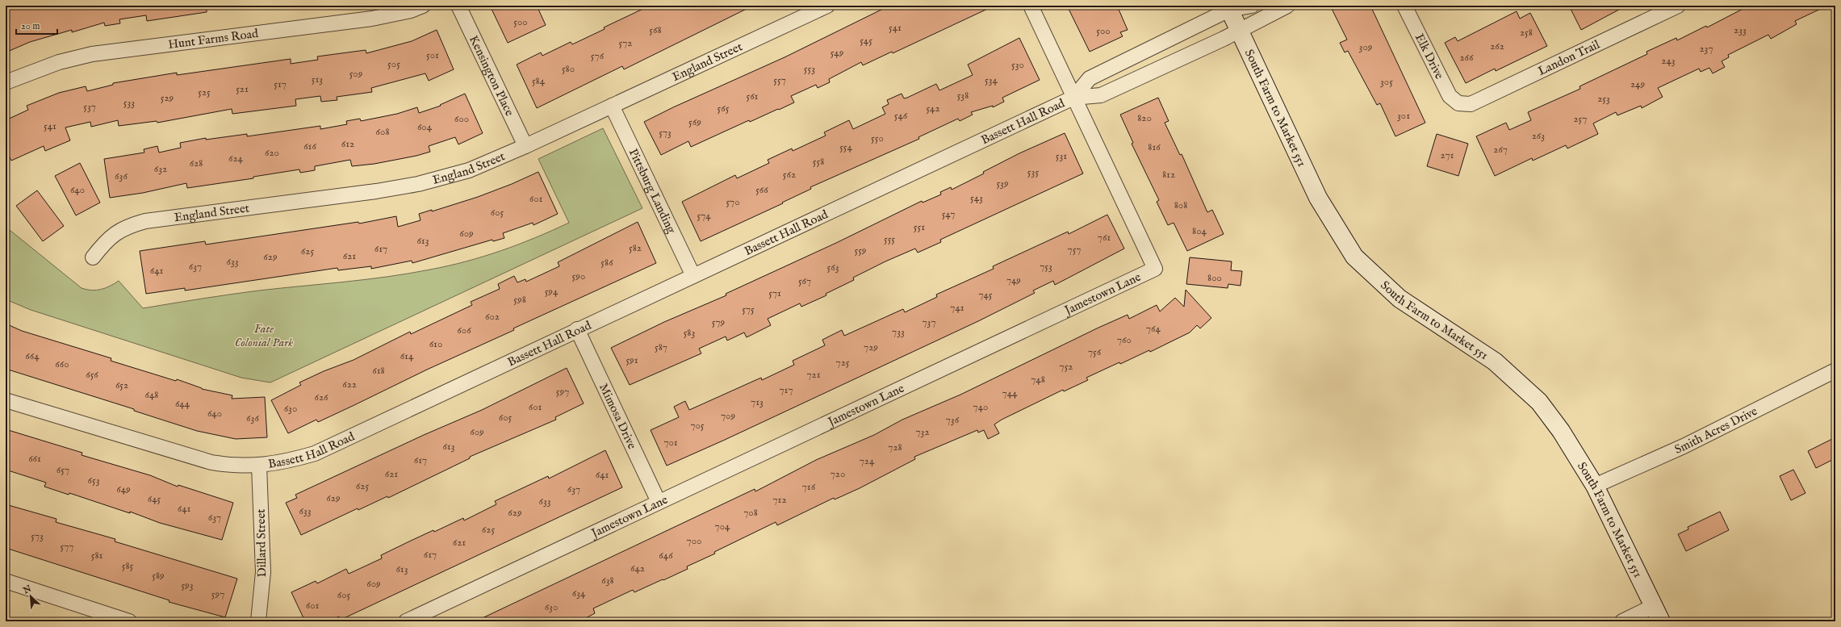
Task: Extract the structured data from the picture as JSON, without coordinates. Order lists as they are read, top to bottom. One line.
{"streets":{"main road":["South Farm to Market 551"],"street":["Hunt Farms Road","Elk Drive","Landon Trail","England Street","Kensington Place","Bassett Hall Road","Pittsburg Landing","Jamestown Lane","Mimosa Drive","Smith Acres Drive","Dillard Street"]},"crossings":[["Elk Drive","Landon Trail"],["England Street","Kensington Place"],["England Street","Pittsburg Landing"],["South Farm to Market 551","Bassett Hall Road"],["South Farm to Market 551","Smith Acres Drive"],["Bassett Hall Road","Pittsburg Landing"],["Bassett Hall Road","Jamestown Lane"],["Bassett Hall Road","Mimosa Drive"],["Bassett Hall Road","Dillard Street"],["Jamestown Lane","Mimosa Drive"]],"parks":["Fate Colonial Park"],"house_numbers":["500","541","568","233","500","258","545","572","262","309","237","549","501","576","266","243","505","530","580","553","509","513","557","534","584","305","517","249","521","525","538","561","529","253","533","537","565","542","546","301","820","600","257","569","541","604","608","573","263","550","612","616","554","816","267","620","271","531","624","558","628","632","535","562","812","636","539","640","566","543","601","570","808","605","547","574","551","804","609","761","555","613","582","617","757","559","625","621","629","633","586","637","753","563","641","590","800","749","567","594","571","745","598","741","575","602","579","737","764","606","733","583","760","610","587","729","756","664","614","591","725","660","752","618","656","721","748","622","652","717","597","744","648","626","713","644","601","740","630","640","709","605","636","736","705","609","732","701","613","728","661","617","724","657","621","720","641","653","625","716","649","637","629","645","712","633","641","633","629","708","637","704","625","573","700","621","577","617","581","646","585","642","613","589","638","609","593","634","597","605","601","630"],"scale_bar":"20 m","north":"top left"}
